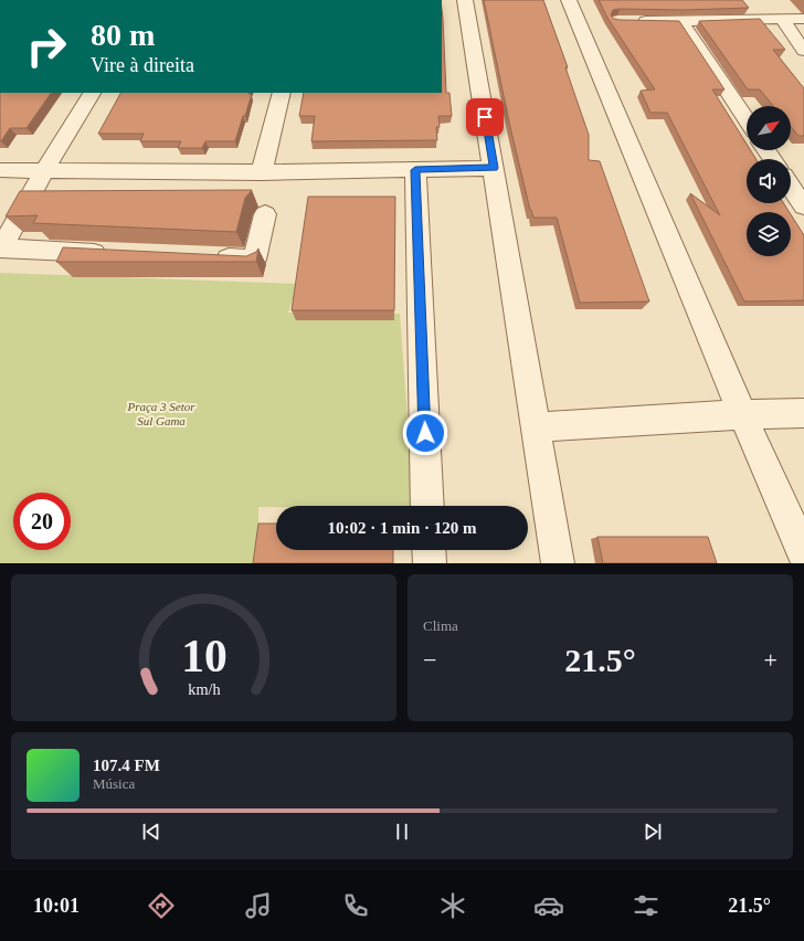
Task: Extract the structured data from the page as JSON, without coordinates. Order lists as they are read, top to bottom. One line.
{"parks":["Praça 3 Setor Sul Gama"],"north":"top right","page":{"turn":["80 m","Vire à direita"],"limit":"20","trip":"10:02 · 1 min · 120 m","tile":"Clima","heat":["−","21.5°","+"],"song":["107.4 FM","Música"],"tabs":["10:01","21.5°"],"gauge":["10","km/h"]}}
